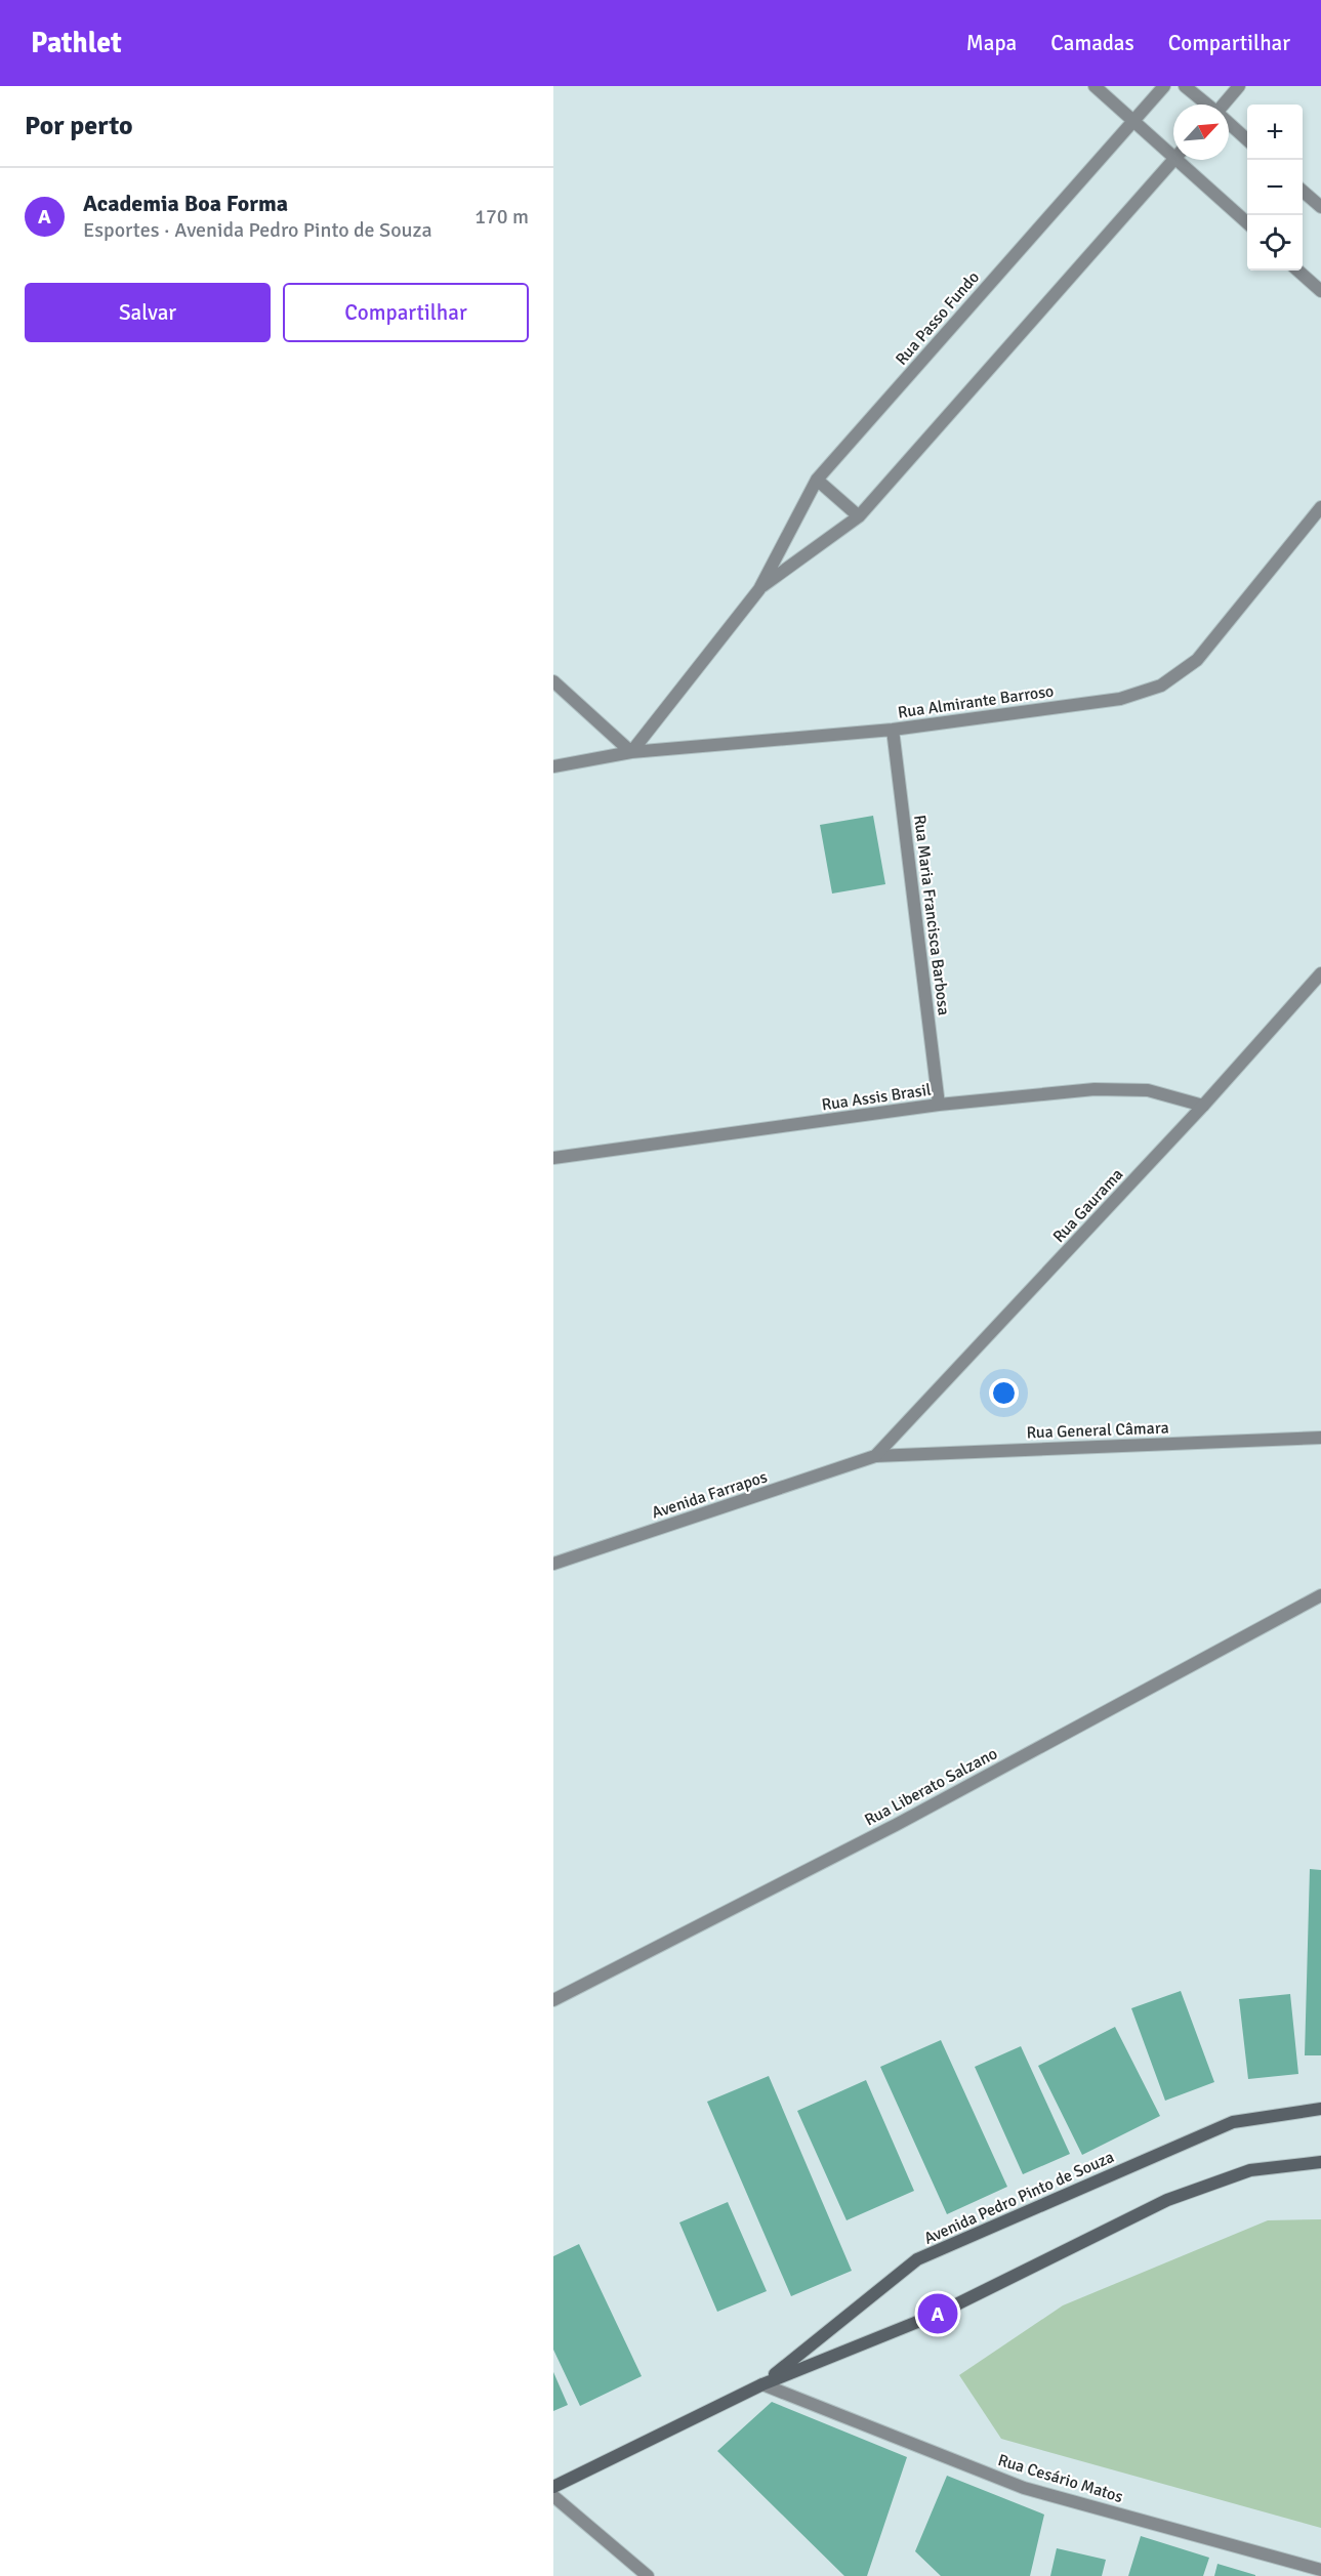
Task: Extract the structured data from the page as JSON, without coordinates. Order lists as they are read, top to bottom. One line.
{"streets":{"main road":["Avenida Pedro Pinto de Souza"],"street":["Rua Passo Fundo","Rua Almirante Barroso","Rua Maria Francisca Barbosa","Rua Assis Brasil","Rua Gaurama","Rua General Câmara","Avenida Farrapos","Rua Liberato Salzano","Rua Cesário Matos"]},"crossings":[["Rua Passo Fundo","Rua Almirante Barroso"],["Rua Almirante Barroso","Rua Maria Francisca Barbosa"],["Rua Maria Francisca Barbosa","Rua Assis Brasil"],["Rua Assis Brasil","Rua Gaurama"],["Rua Gaurama","Rua General Câmara"],["Rua Gaurama","Avenida Farrapos"],["Rua General Câmara","Avenida Farrapos"],["Avenida Pedro Pinto de Souza","Rua Cesário Matos"]],"north":"top right","page":{"header":"Pathlet","nav":["Mapa","Camadas","Compartilhar"],"heading":"Por perto","map_buttons":["+","−"],"list":[{"mark":"A","name":"Academia Boa Forma","note":"Esportes · Avenida Pedro Pinto de Souza","value":"170 m"}],"buttons":["Salvar","Compartilhar"],"pins":"A"}}
